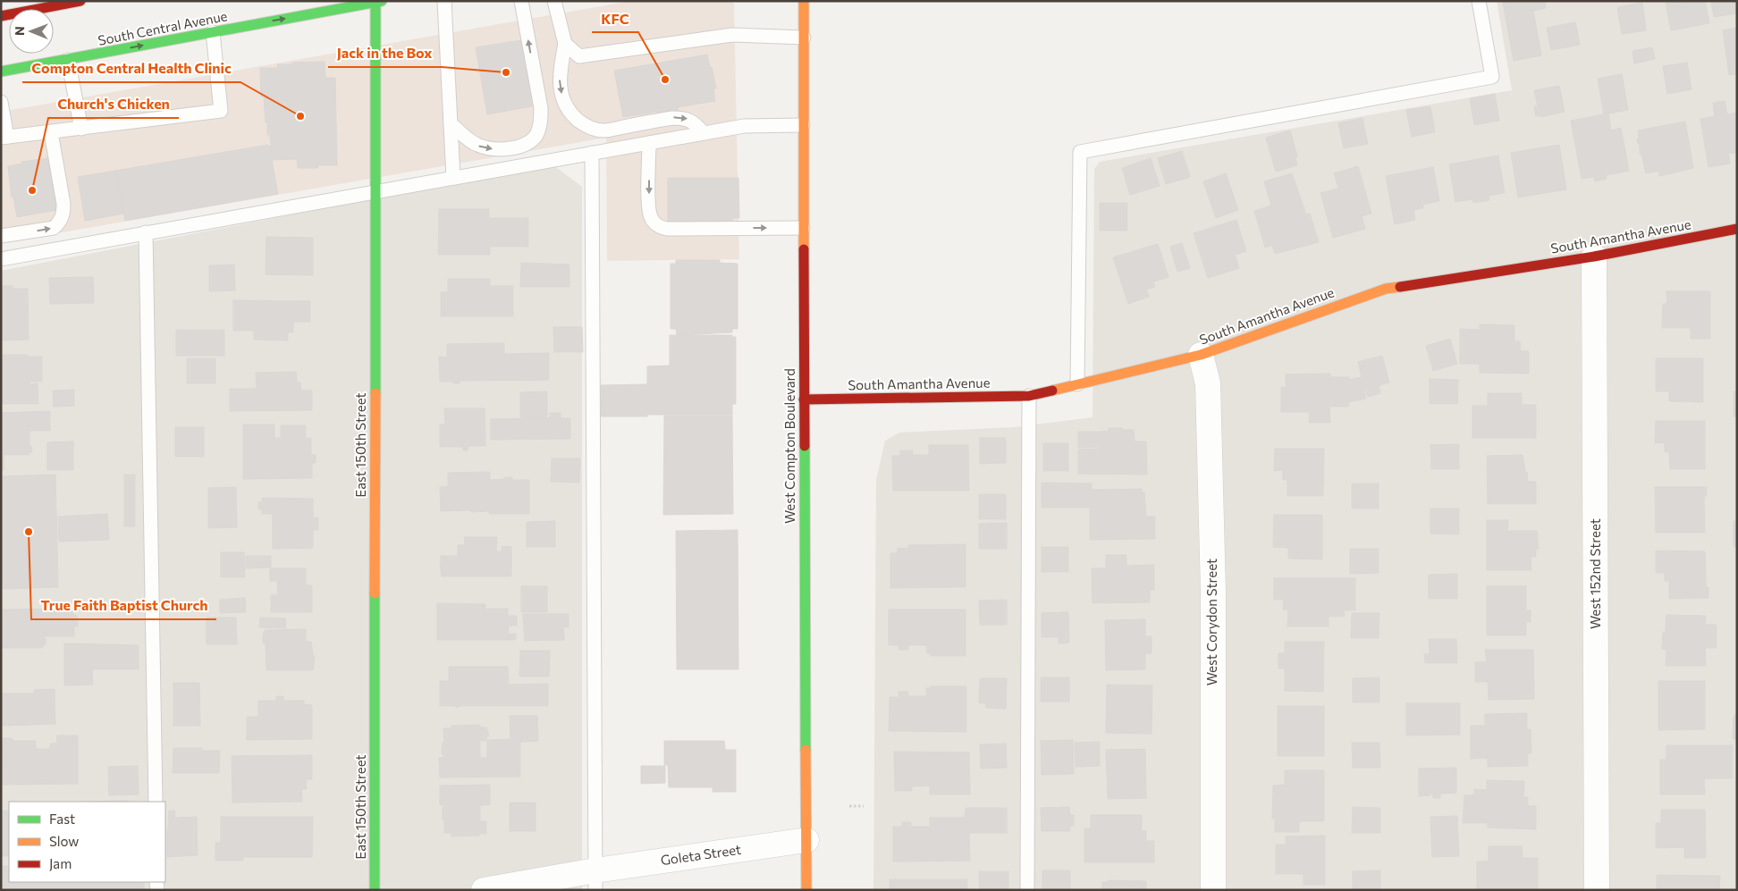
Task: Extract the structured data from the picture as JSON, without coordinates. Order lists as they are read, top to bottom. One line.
{"streets":{"street":["South Central Avenue","South Amantha Avenue","East 150th Street","West Compton Boulevard","West 152nd Street","West Corydon Street","Goleta Street"]},"crossings":[["South Central Avenue","East 150th Street"],["South Amantha Avenue","West Compton Boulevard"],["South Amantha Avenue","West 152nd Street"],["South Amantha Avenue","West Corydon Street"],["West Compton Boulevard","Goleta Street"]],"one_way":["South Central Avenue"],"places":["Jack in the Box","KFC","Compton Central Health Clinic","Church's Chicken","True Faith Baptist Church"],"legend":["Fast","Slow","Jam"],"north":"left"}
